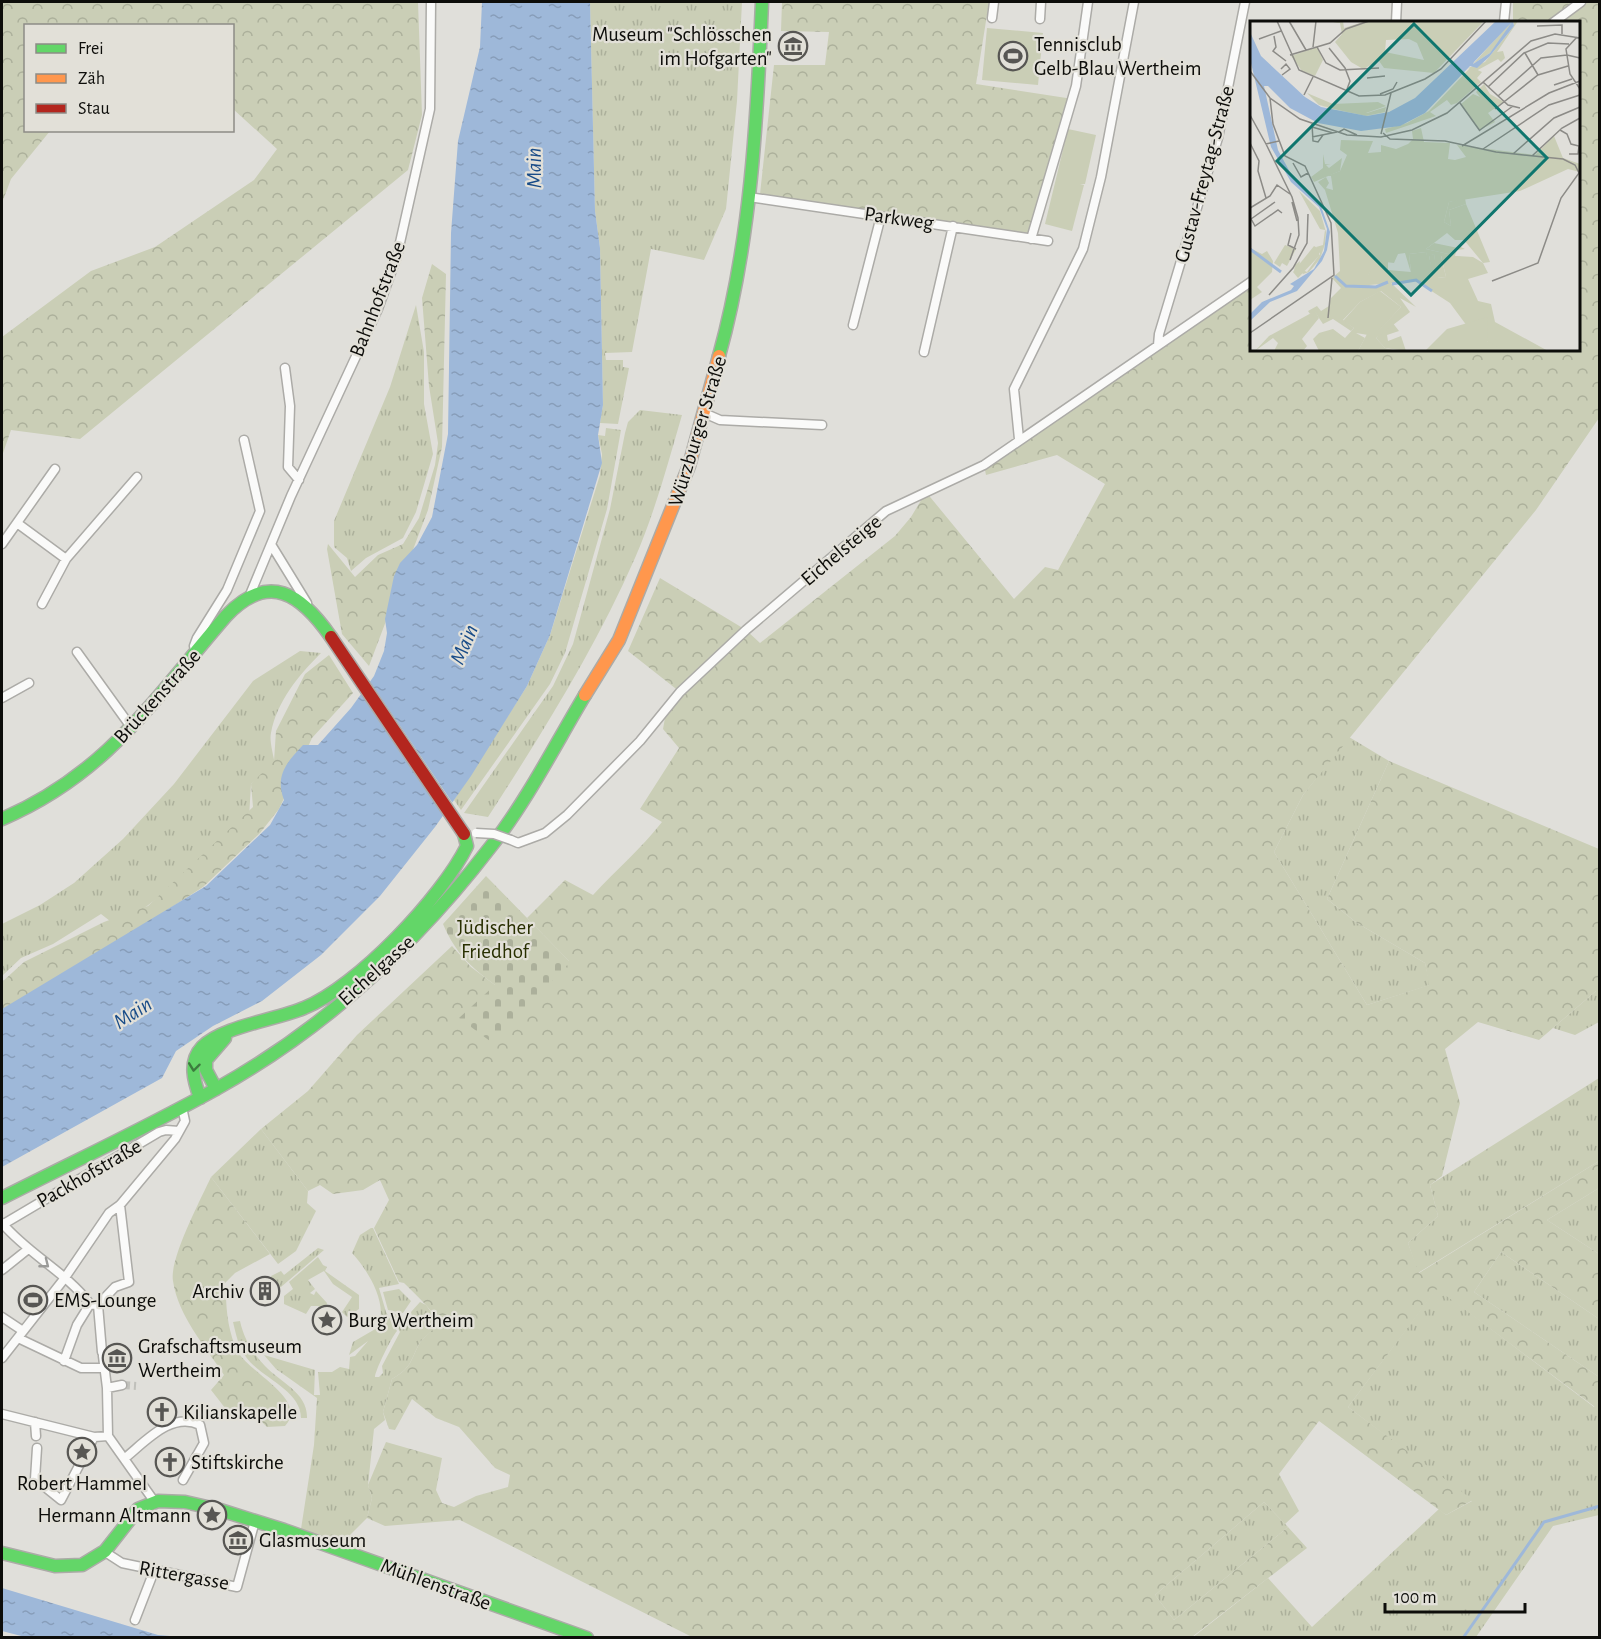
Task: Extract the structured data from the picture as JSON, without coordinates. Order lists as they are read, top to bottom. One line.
{"streets":{"main road":["Würzburger Straße","Brückenstraße","Eichelgasse","Mühlenstraße"],"street":["Gustav-Freytag-Straße","Parkweg","Bahnhofstraße","Eichelsteige","Packhofstraße","Rittergasse"]},"crossings":[["Gustav-Freytag-Straße","Eichelsteige"],["Parkweg","Würzburger Straße"],["Bahnhofstraße","Brückenstraße"],["Würzburger Straße","Eichelgasse"],["Rittergasse","Mühlenstraße"]],"water":["Main"],"parks":["Jüdischer Friedhof"],"places":{"museum":["Museum \"Schlösschen im Hofgarten\"","Grafschaftsmuseum Wertheim","Glasmuseum"],"sports":["Tennisclub Gelb-Blau Wertheim","EMS-Lounge"],"building":["Archiv"],"place":["Burg Wertheim","Robert Hammel","Hermann Altmann"],"church":["Kilianskapelle","Stiftskirche"]},"legend":["Frei","Zäh","Stau"],"scale_bar":"100 m"}
